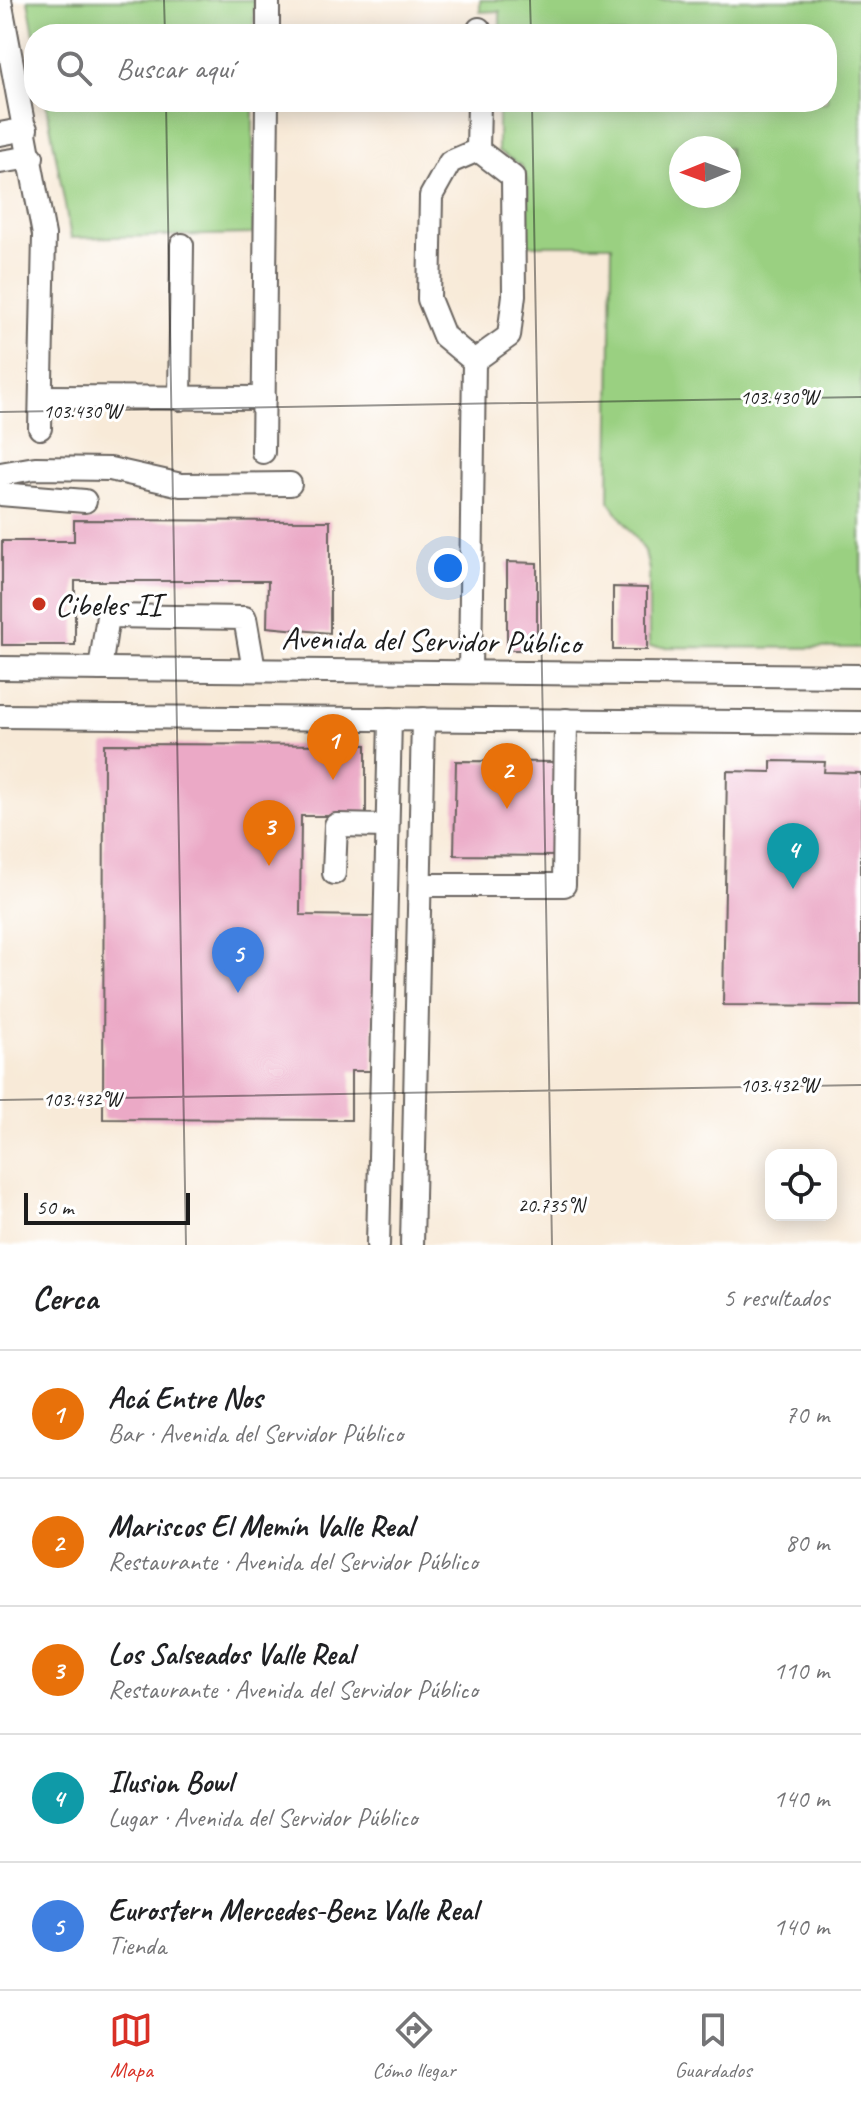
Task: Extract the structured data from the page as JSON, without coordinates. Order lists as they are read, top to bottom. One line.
{"streets":{"street":["Avenida del Servidor Público"]},"places":["Cibeles II"],"scale_bar":"50 m","north":"left","page":{"search":"Buscar aquí","pins":["1","2","3","4","5"],"scale":"50 m","heading":["Cerca","5 resultados"],"list":[{"mark":"1","name":"Acá Entre Nos","note":"Bar · Avenida del Servidor Público","value":"70 m"},{"mark":"2","name":"Mariscos El Memín Valle Real","note":"Restaurante · Avenida del Servidor Público","value":"80 m"},{"mark":"3","name":"Los Salseados Valle Real","note":"Restaurante · Avenida del Servidor Público","value":"110 m"},{"mark":"4","name":"Ilusion Bowl","note":"Lugar · Avenida del Servidor Público","value":"140 m"},{"mark":"5","name":"Eurostern Mercedes-Benz Valle Real","note":"Tienda","value":"140 m"}],"nav":["Mapa","Cómo llegar","Guardados"]},"coordinates":["103.430°W","103.432°W","20.735°N"]}
